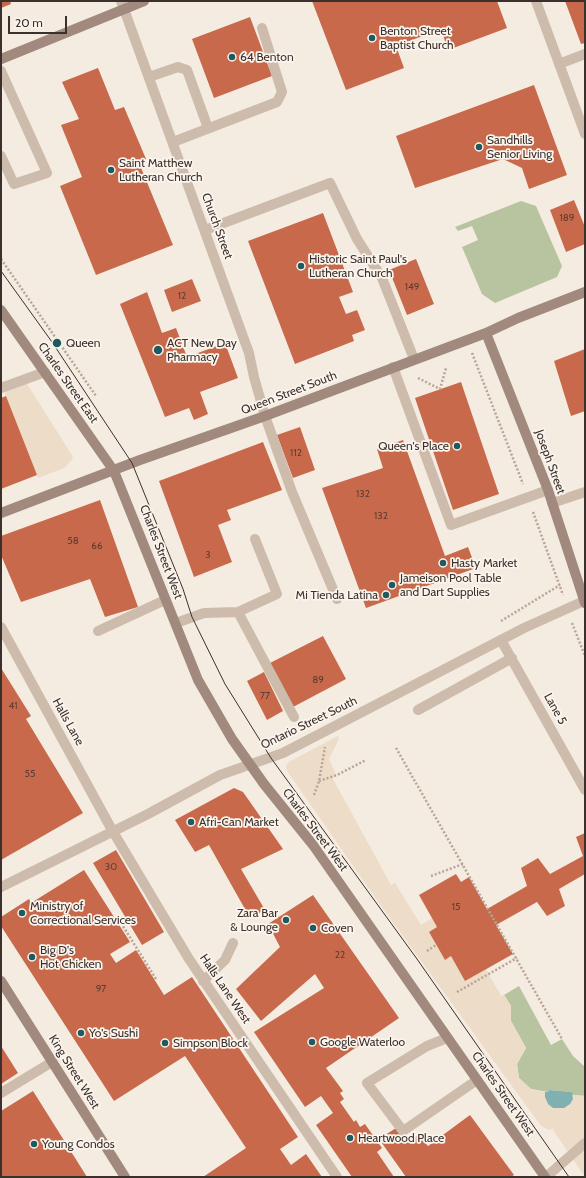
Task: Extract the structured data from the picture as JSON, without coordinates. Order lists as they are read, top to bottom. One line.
{"streets":{"main road":["Charles Street East","Queen Street South","Joseph Street","Charles Street West","King Street West"],"street":["Church Street","Lane 5","Halls Lane","Ontario Street South","Halls Lane West"]},"crossings":[["Church Street","Queen Street South"],["Charles Street East","Queen Street South"],["Charles Street East","Charles Street West"],["Queen Street South","Joseph Street"],["Queen Street South","Charles Street West"],["Joseph Street","Ontario Street South"],["Charles Street West","Ontario Street South"],["Lane 5","Ontario Street South"],["Halls Lane","Ontario Street South"],["Halls Lane","Halls Lane West"],["Ontario Street South","Halls Lane West"]],"places":["Benton Street Baptist Church","64 Benton","Sandhills Senior Living","Saint Matthew Lutheran Church","Historic Saint Paul's Lutheran Church","Queen","ACT New Day Pharmacy","Queen's Place","Hasty Market","Jameison Pool Table and Dart Supplies","Mi Tienda Latina","Afri-Can Market","Ministry of Correctional Services","Zara Bar & Lounge","Coven","Big D's Hot Chicken","Yo's Sushi","Google Waterloo","Simpson Block","Heartwood Place","Young Condos"],"house_numbers":["189","149","12","112","132","132","58","66","3","89","77","41","55","30","15","22","97"],"scale_bar":"20 m"}
